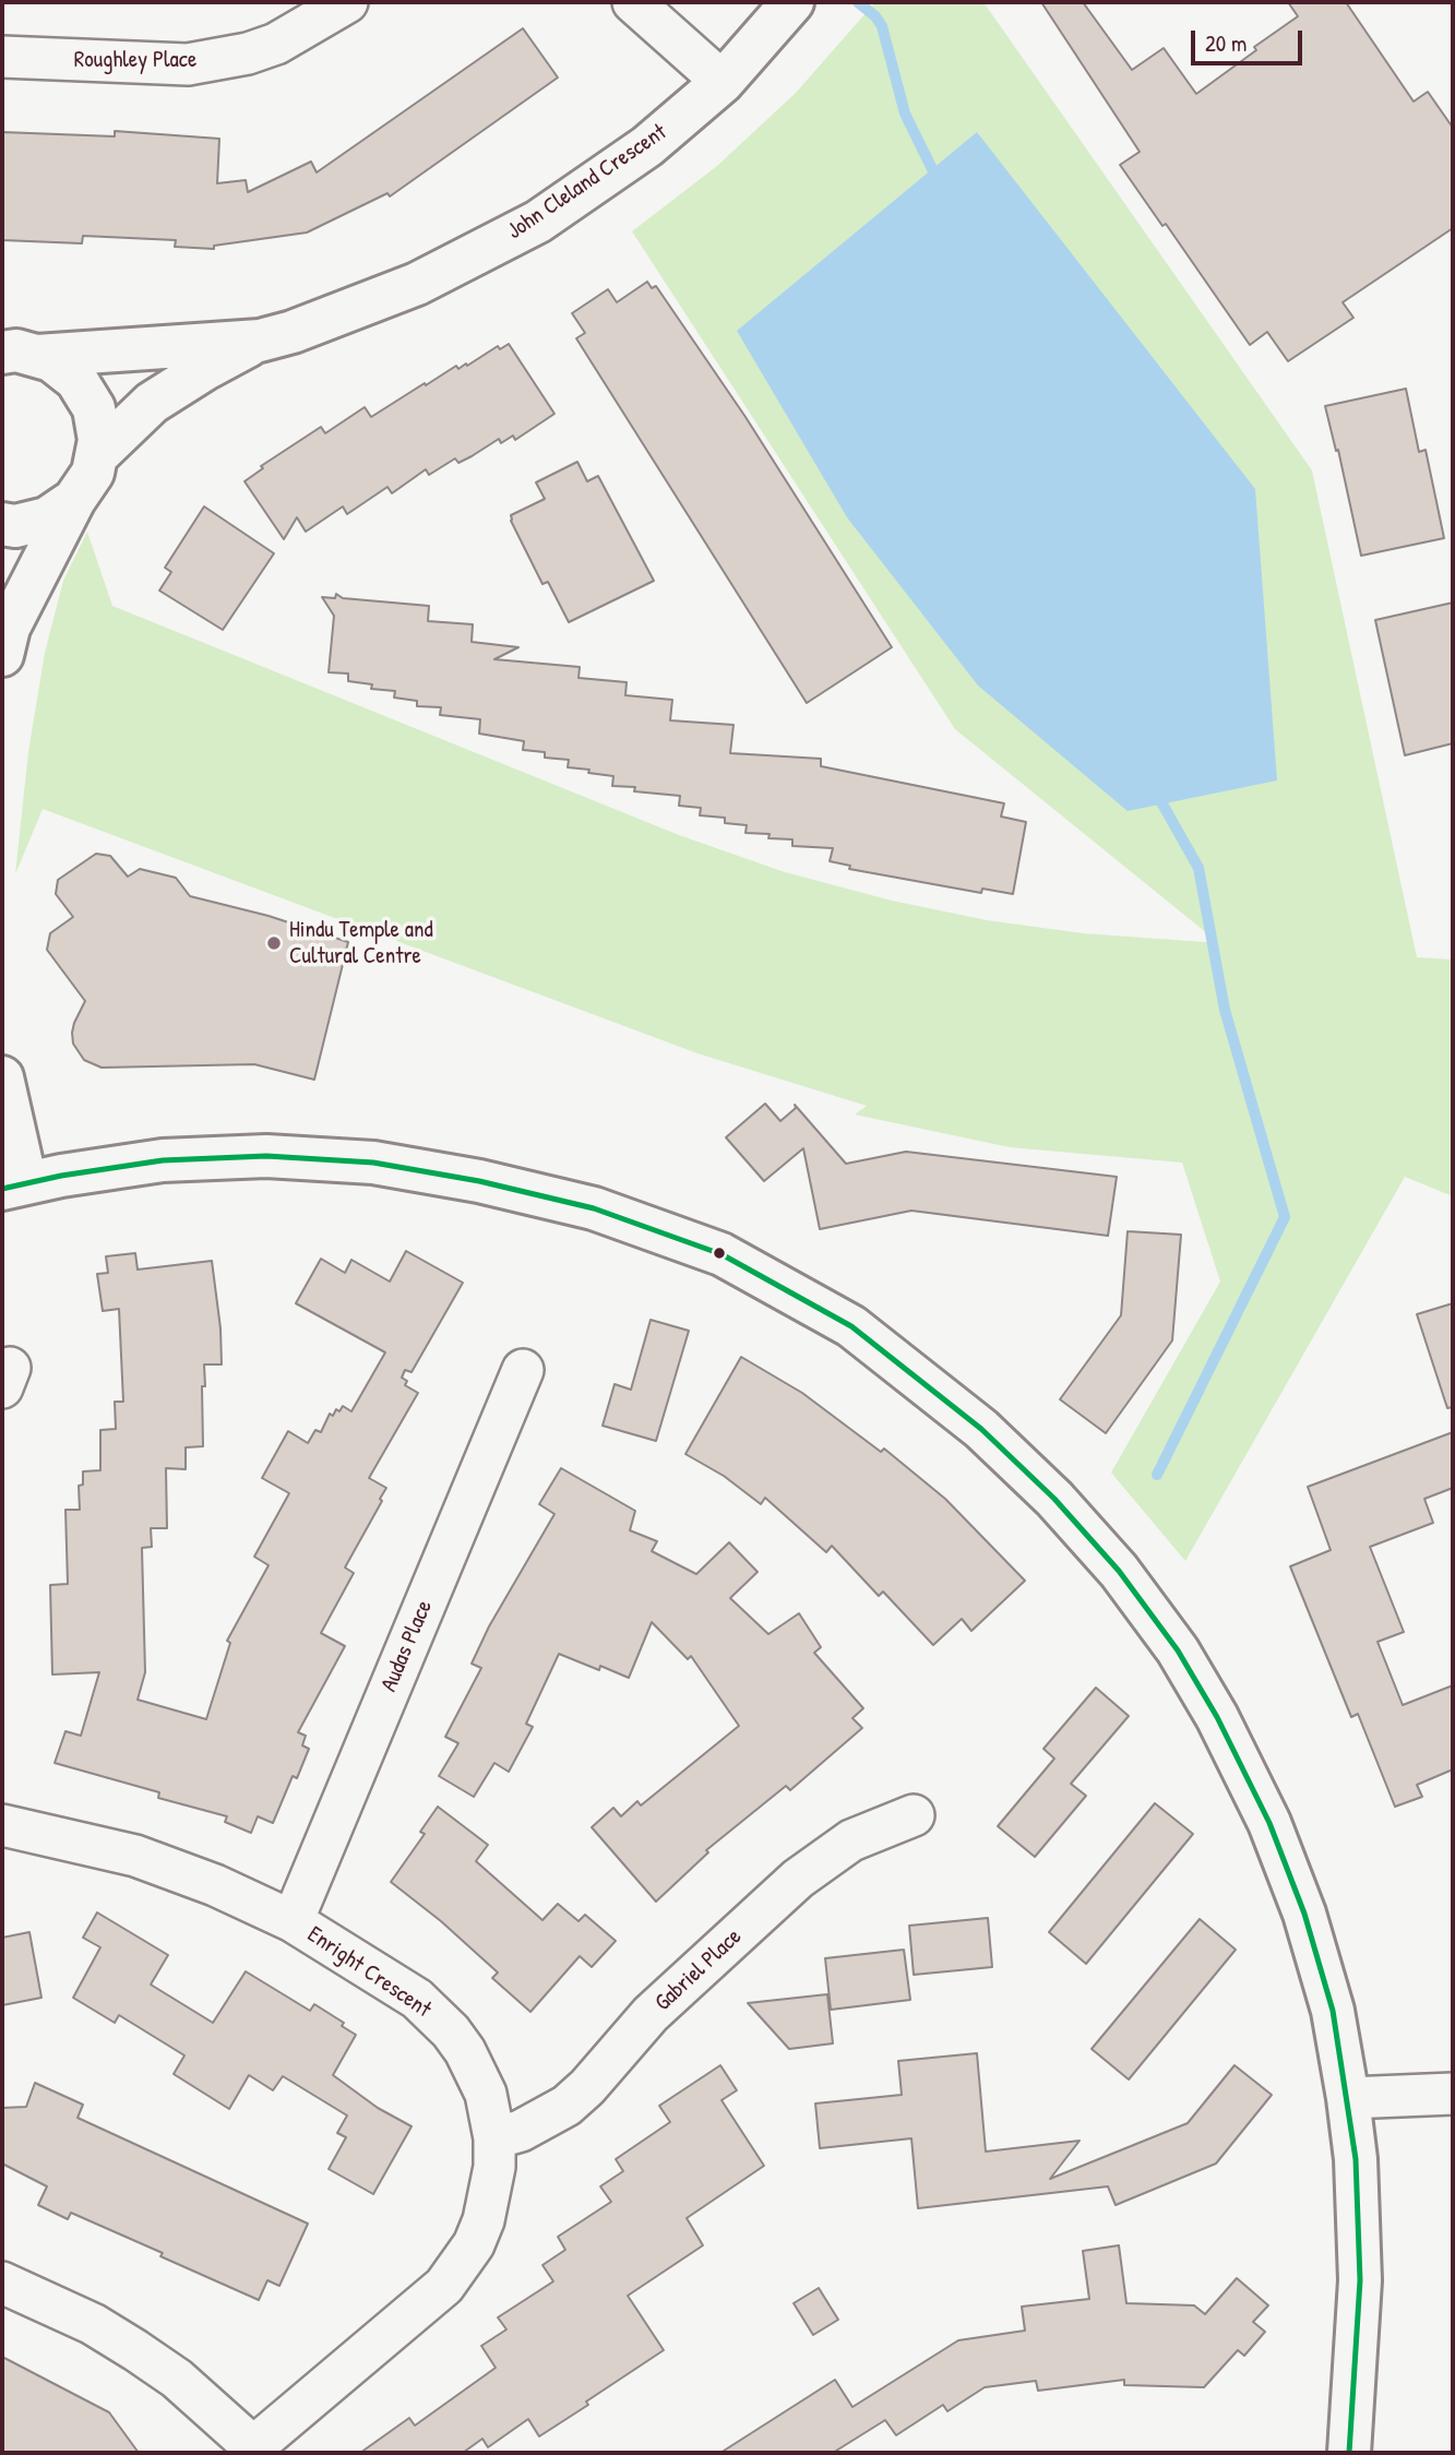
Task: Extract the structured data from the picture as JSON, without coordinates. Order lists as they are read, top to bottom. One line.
{"streets":{"street":["Roughley Place","John Cleland Crescent","Audas Place","Gabriel Place","Enright Crescent"]},"crossings":[["Audas Place","Enright Crescent"],["Gabriel Place","Enright Crescent"]],"places":["Hindu Temple and Cultural Centre"],"scale_bar":"20 m"}
